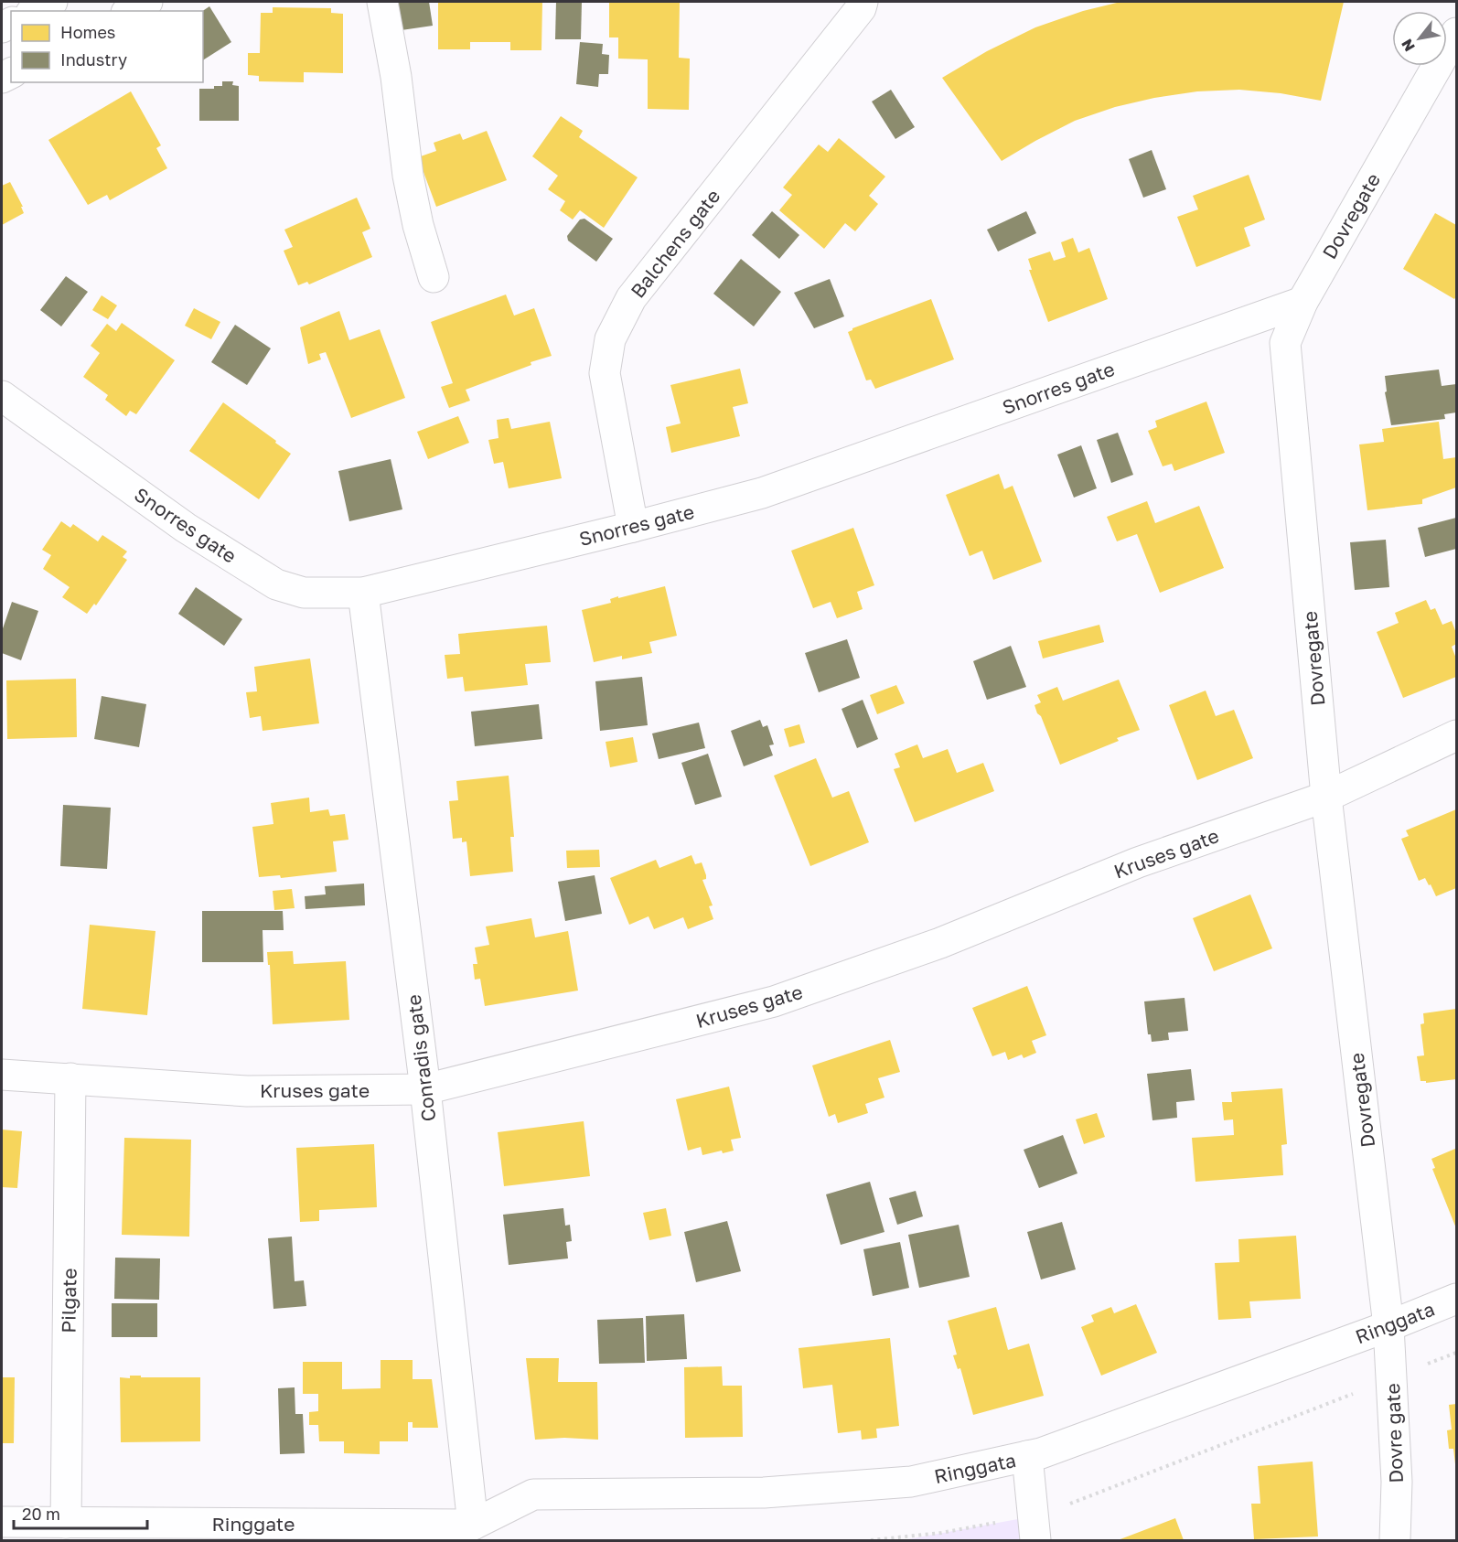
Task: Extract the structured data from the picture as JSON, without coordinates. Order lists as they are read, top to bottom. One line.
{"streets":{"street":["Dovregate","Balchens gate","Snorres gate","Kruses gate","Conradis gate","Pilgate","Ringgata","Dovre gate","Ringgate"]},"crossings":[["Dovregate","Snorres gate"],["Dovregate","Kruses gate"],["Dovregate","Ringgata"],["Dovregate","Dovre gate"],["Balchens gate","Snorres gate"],["Snorres gate","Conradis gate"],["Kruses gate","Conradis gate"],["Kruses gate","Pilgate"],["Conradis gate","Ringgata"],["Conradis gate","Ringgate"],["Pilgate","Ringgate"],["Ringgata","Dovre gate"],["Ringgata","Ringgate"]],"legend":["Homes","Industry"],"scale_bar":"20 m","north":"bottom left"}
